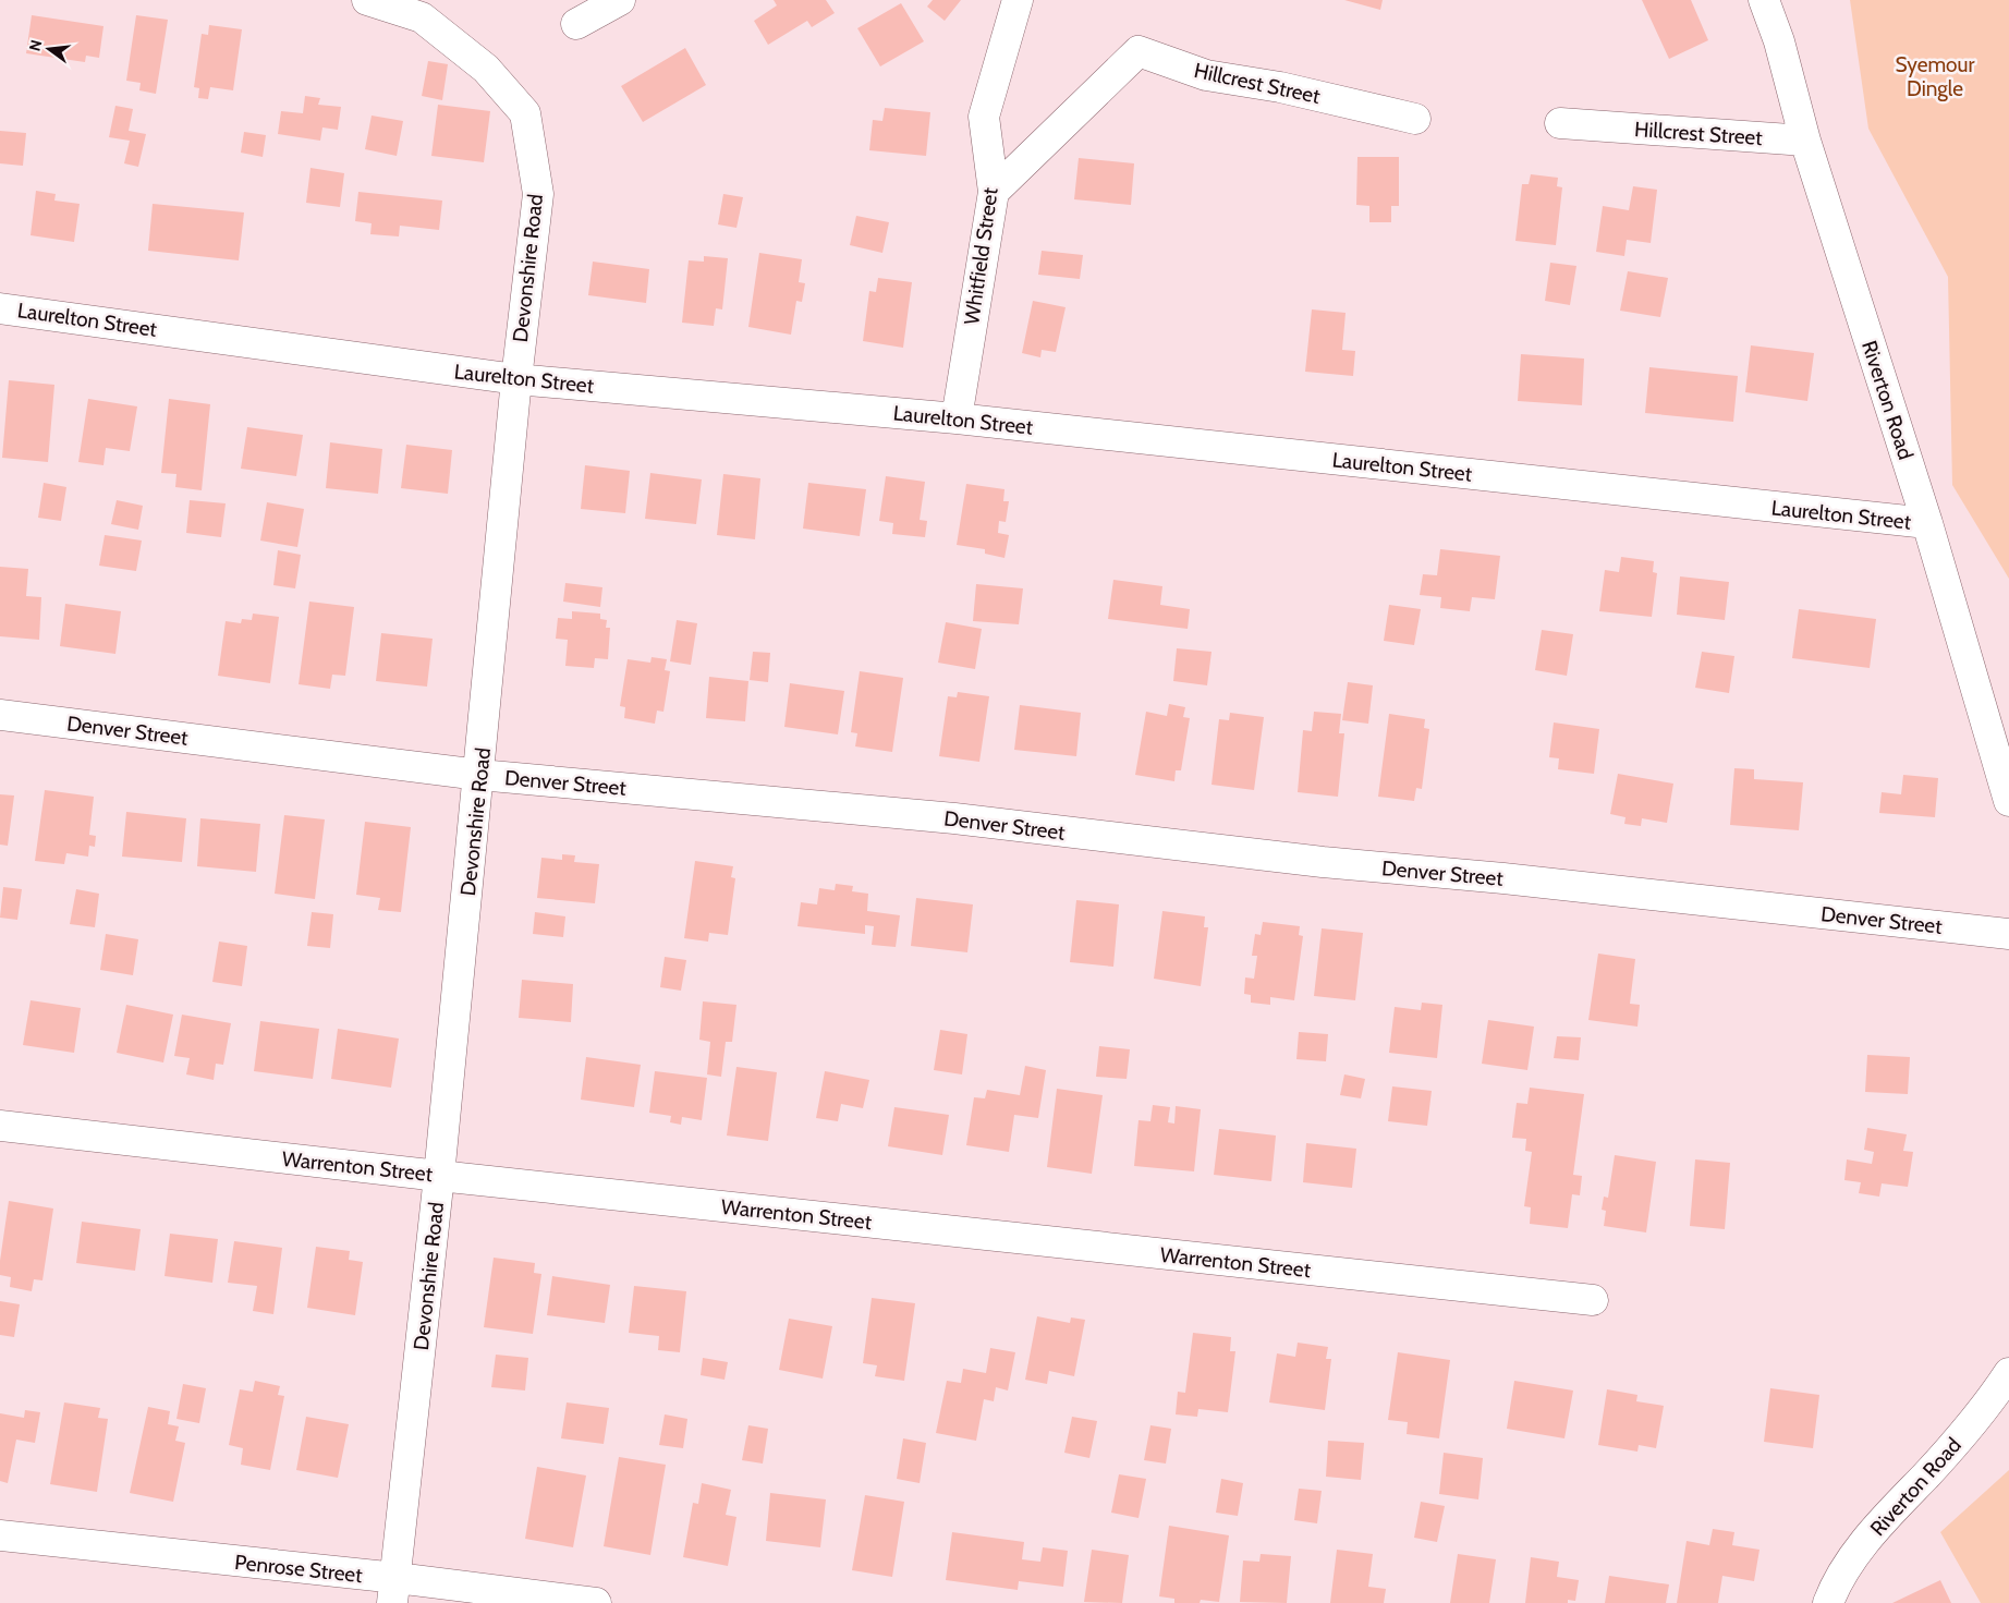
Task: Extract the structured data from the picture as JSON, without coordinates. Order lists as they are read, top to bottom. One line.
{"streets":{"street":["Hillcrest Street","Whitfield Street","Devonshire Road","Laurelton Street","Riverton Road","Denver Street","Warrenton Street","Penrose Street"]},"crossings":[["Hillcrest Street","Whitfield Street"],["Hillcrest Street","Riverton Road"],["Whitfield Street","Laurelton Street"],["Devonshire Road","Laurelton Street"],["Devonshire Road","Denver Street"],["Devonshire Road","Warrenton Street"],["Devonshire Road","Penrose Street"],["Laurelton Street","Riverton Road"]],"parks":["Syemour Dingle"],"north":"left"}
